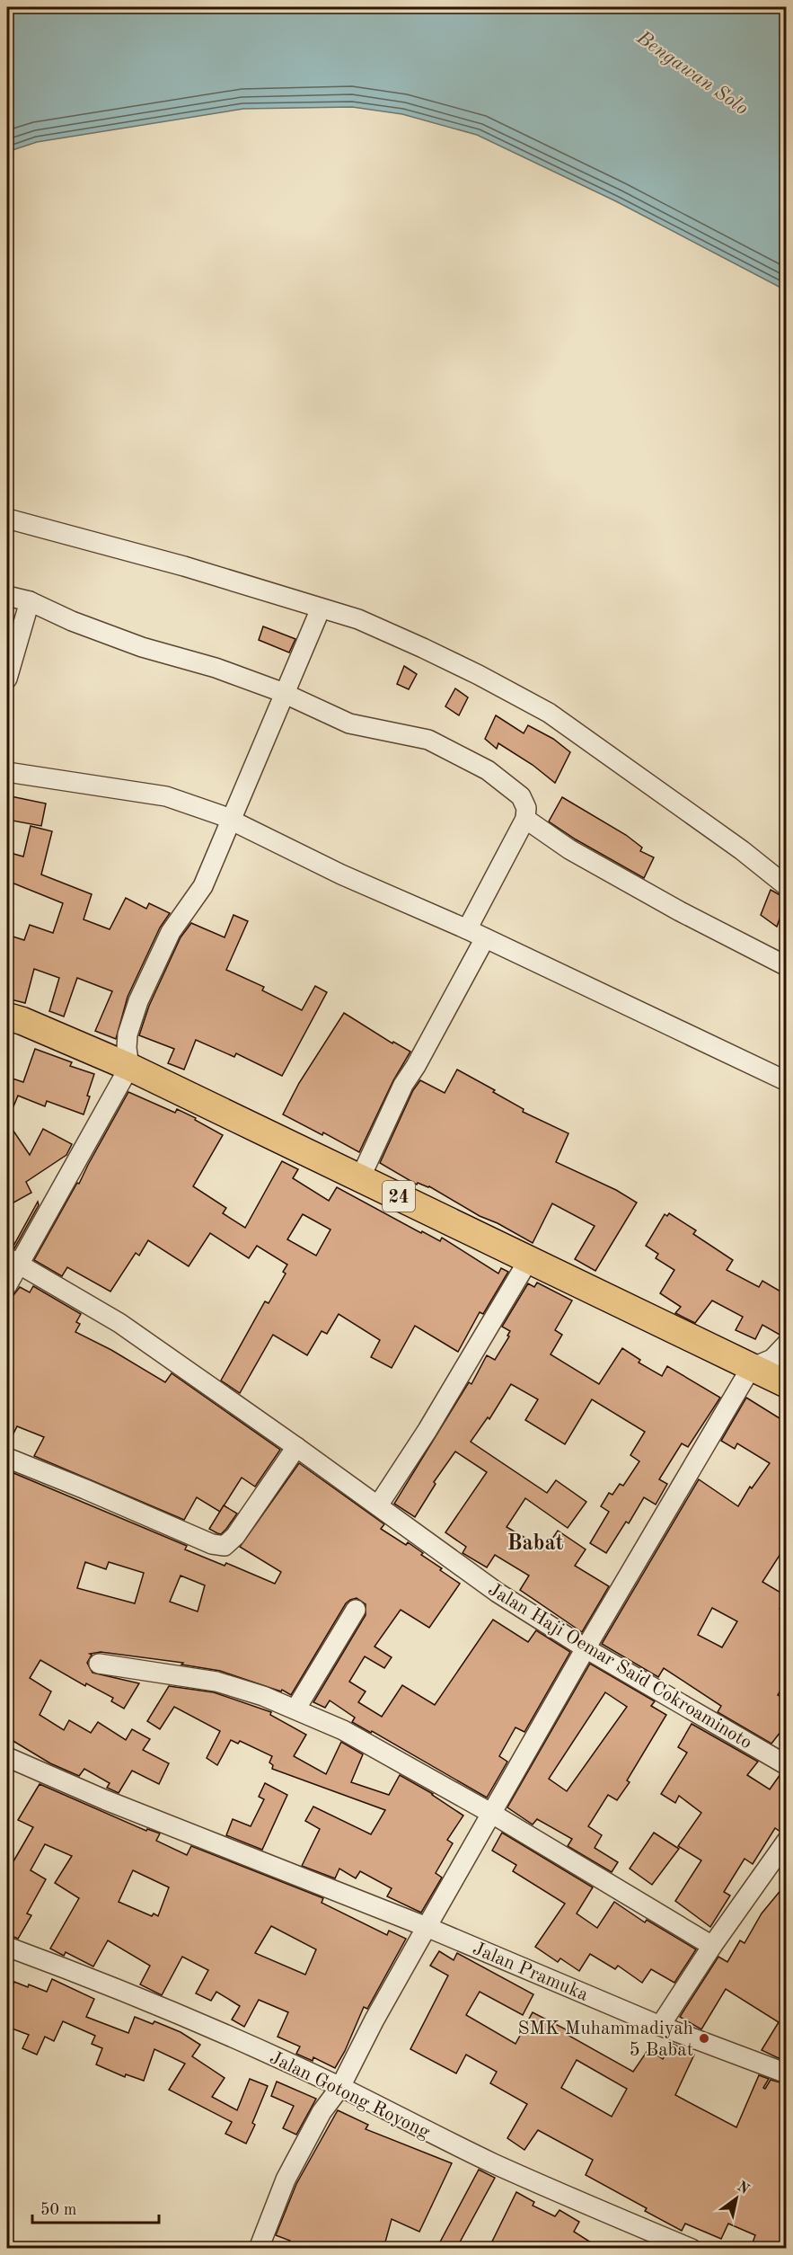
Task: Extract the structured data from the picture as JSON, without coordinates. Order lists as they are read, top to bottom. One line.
{"streets":{"highway":["24"],"street":["Jalan Haji Oemar Said Cokroaminoto","Jalan Pramuka","Jalan Gotong Royong"]},"districts":["Babat"],"water":["Bengawan Solo"],"places":["SMK Muhammadiyah 5 Babat"],"scale_bar":"50 m","north":"top right"}
